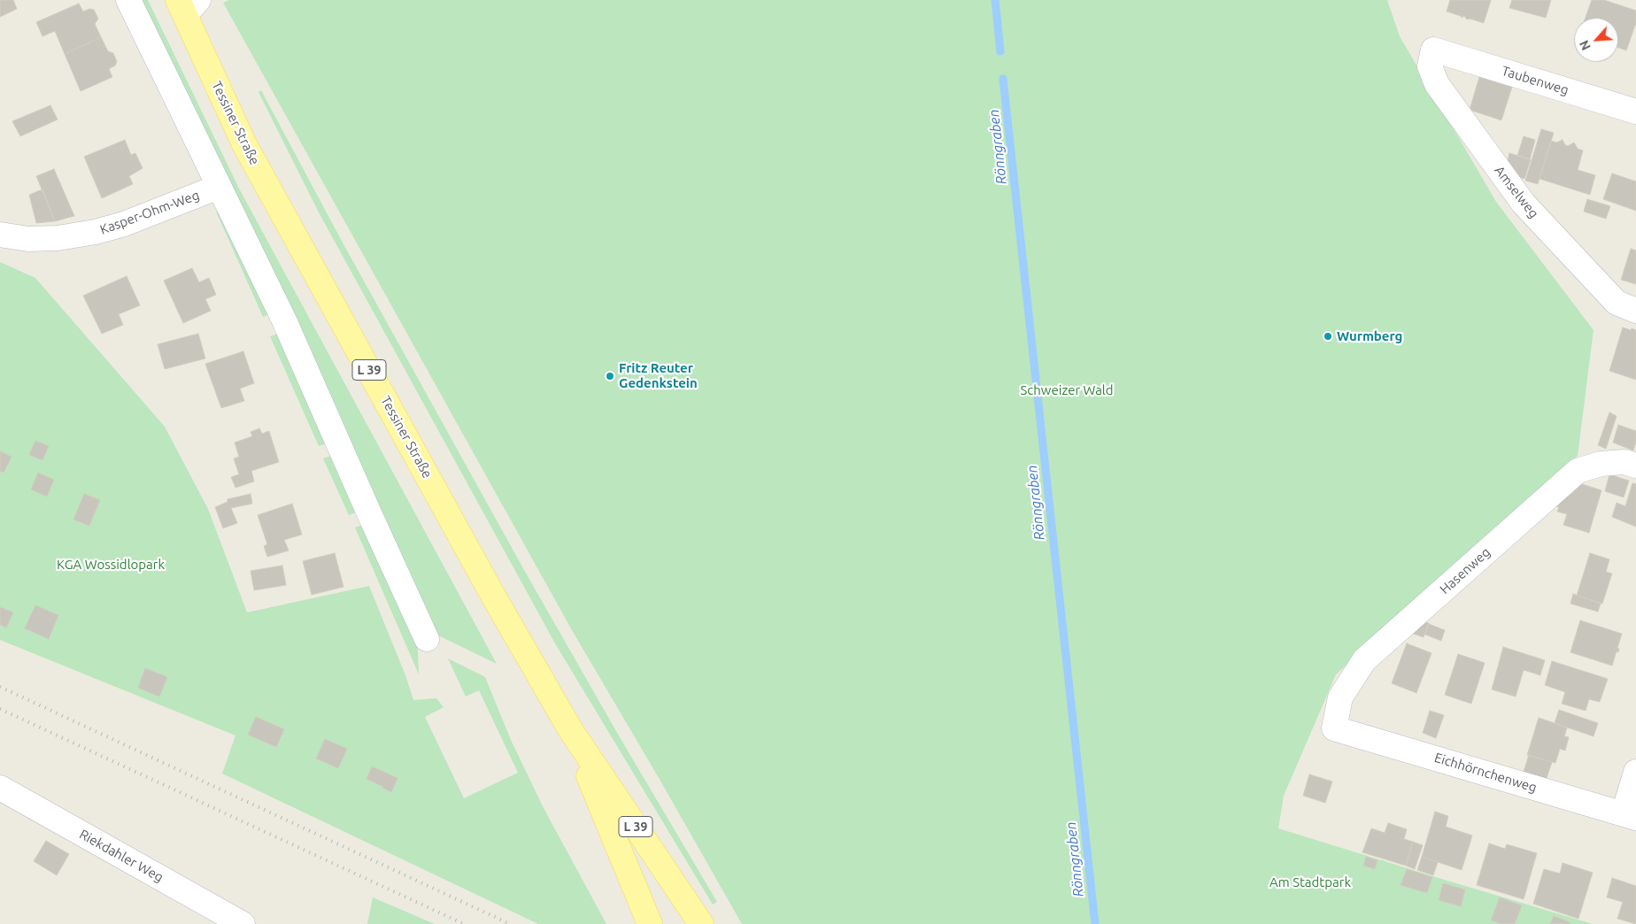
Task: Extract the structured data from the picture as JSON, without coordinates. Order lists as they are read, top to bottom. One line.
{"streets":{"main road":["Tessiner Straße","L 39"],"street":["Taubenweg","Amselweg","Kasper-Ohm-Weg","Hasenweg","Eichhörnchenweg","Riekdahler Weg"]},"crossings":[["Taubenweg","Amselweg"],["Hasenweg","Eichhörnchenweg"]],"water":["Rönngraben"],"parks":["Schweizer Wald","KGA Wossidlopark","Am Stadtpark"],"places":["Wurmberg","Fritz Reuter Gedenkstein"],"north":"bottom left"}
